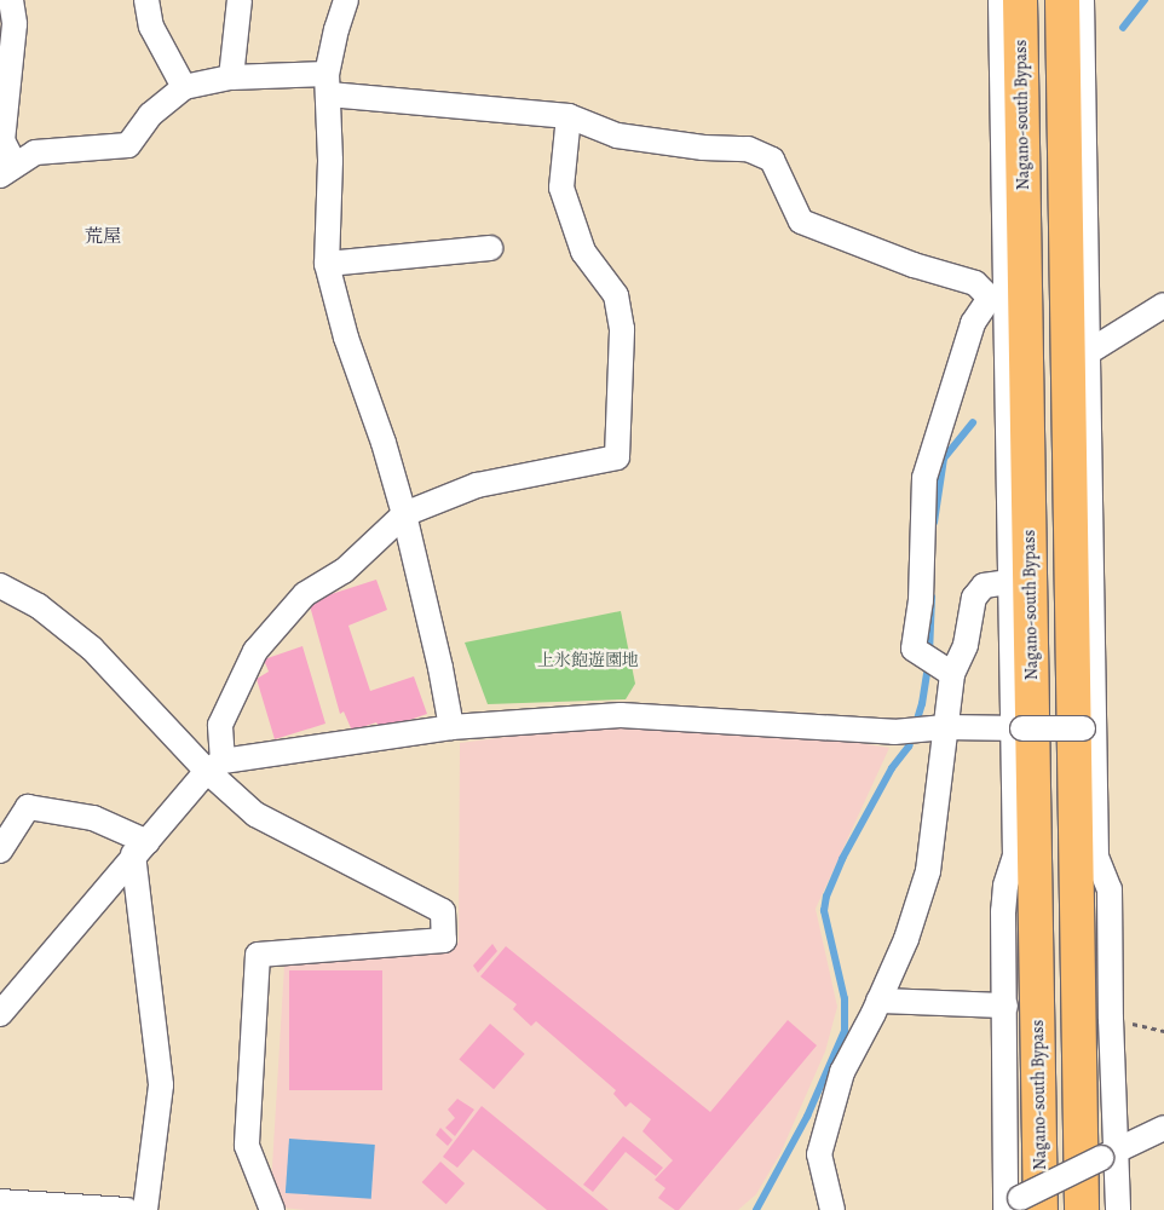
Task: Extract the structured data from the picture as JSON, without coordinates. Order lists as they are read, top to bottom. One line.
{"streets":{"highway":["Nagano-south Bypass"]},"districts":["荒屋"],"parks":["上氷飽遊園地"]}
